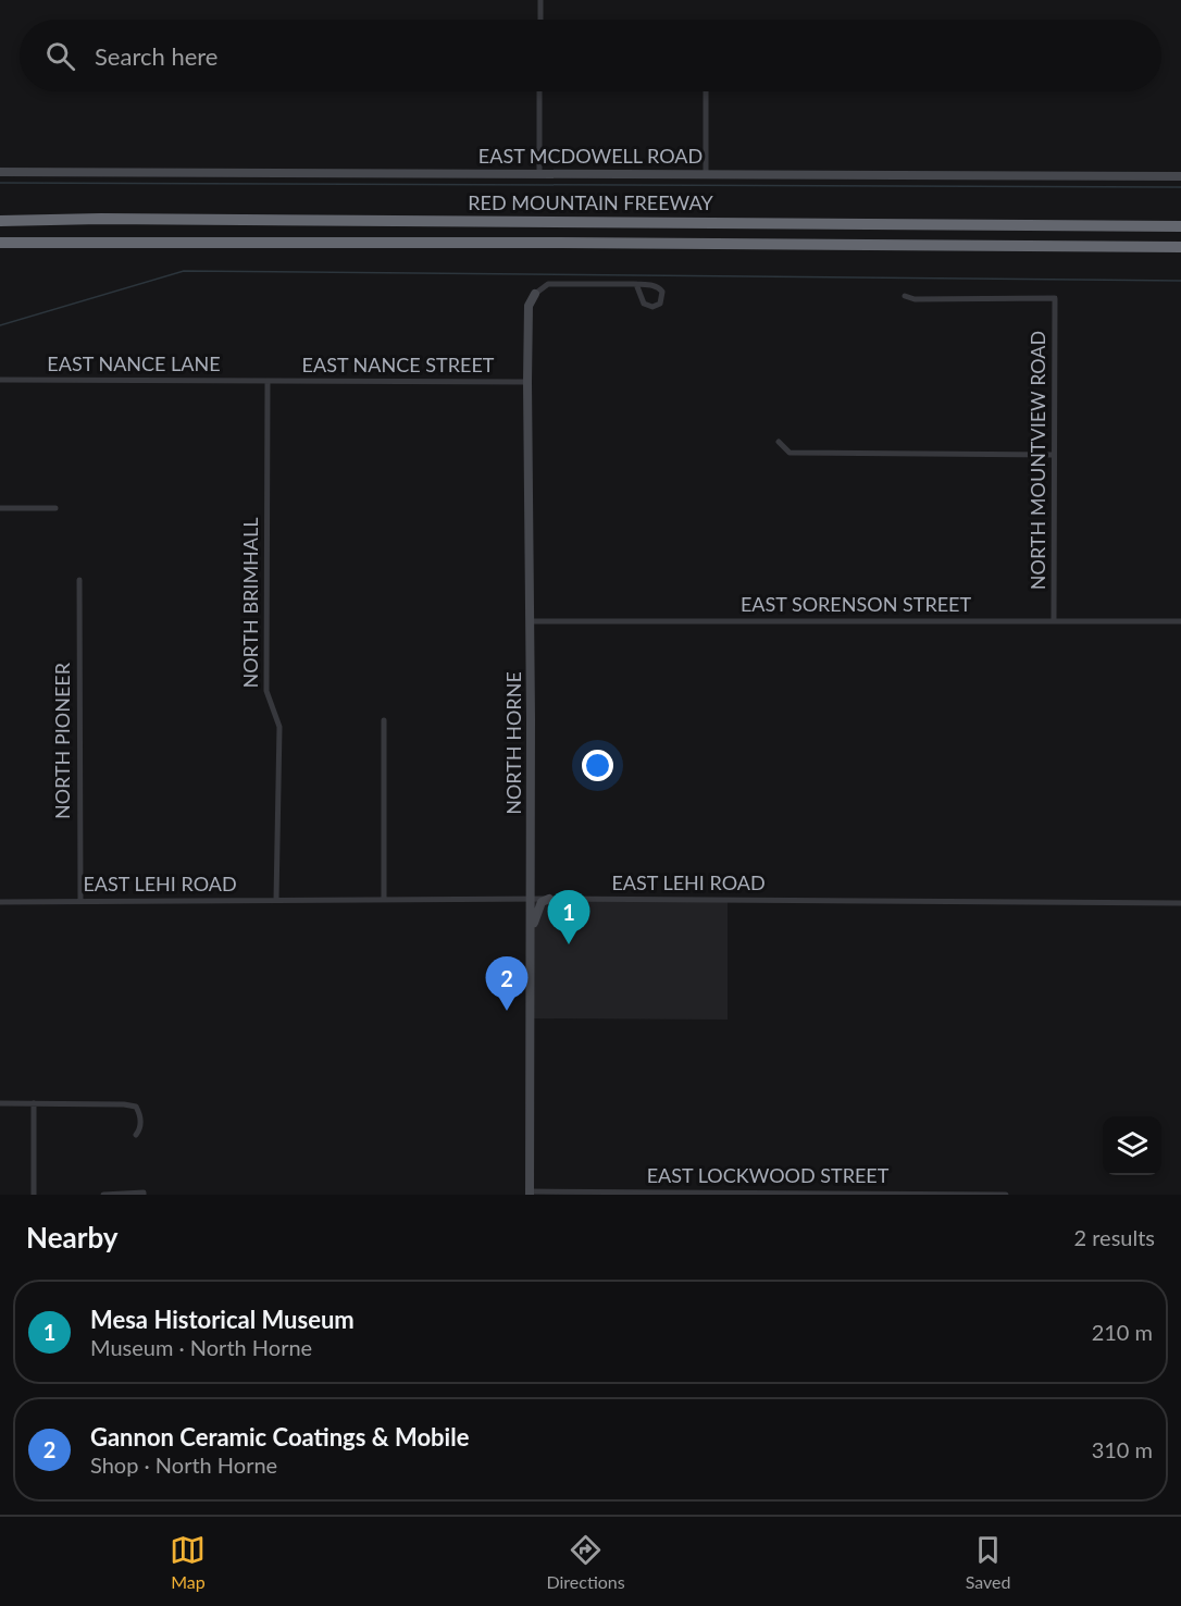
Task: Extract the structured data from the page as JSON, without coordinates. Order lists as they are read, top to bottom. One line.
{"streets":{"highway":["RED MOUNTAIN FREEWAY"],"street":["EAST MCDOWELL ROAD","EAST NANCE LANE","EAST NANCE STREET","NORTH MOUNTVIEW ROAD","NORTH BRIMHALL","EAST SORENSON STREET","NORTH PIONEER","NORTH HORNE","EAST LEHI ROAD","EAST LOCKWOOD STREET"]},"crossings":[["EAST NANCE LANE","EAST NANCE STREET"],["EAST NANCE LANE","NORTH BRIMHALL"],["EAST NANCE STREET","NORTH BRIMHALL"],["EAST NANCE STREET","NORTH HORNE"],["NORTH MOUNTVIEW ROAD","EAST SORENSON STREET"],["NORTH BRIMHALL","EAST LEHI ROAD"],["EAST SORENSON STREET","NORTH HORNE"],["NORTH PIONEER","EAST LEHI ROAD"],["NORTH HORNE","EAST LEHI ROAD"],["NORTH HORNE","EAST LOCKWOOD STREET"]],"page":{"search":"Search here","pins":["1","2"],"heading":["Nearby","2 results"],"list":[{"mark":"1","name":"Mesa Historical Museum","note":"Museum · North Horne","value":"210 m"},{"mark":"2","name":"Gannon Ceramic Coatings & Mobile","note":"Shop · North Horne","value":"310 m"}],"nav":["Map","Directions","Saved"]}}
